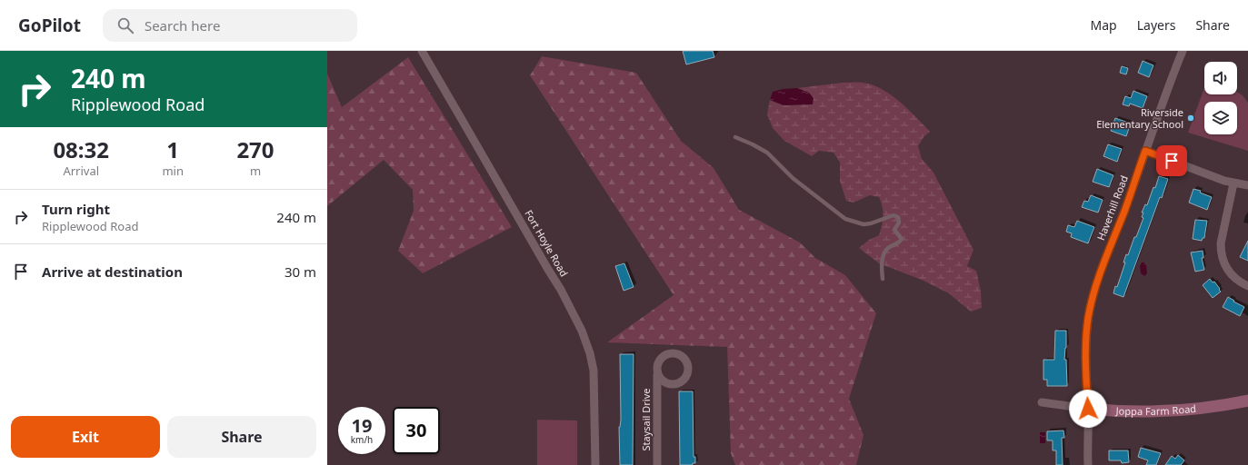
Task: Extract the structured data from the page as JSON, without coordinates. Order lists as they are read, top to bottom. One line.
{"streets":{"street":["Haverhill Road","Fort Hoyle Road","Joppa Farm Road","Staysail Drive"]},"crossings":[["Haverhill Road","Joppa Farm Road"]],"places":["Riverside Elementary School"],"page":{"header":"GoPilot","search":"Search here","nav":["Map","Layers","Share"],"turn":["240 m","Ripplewood Road"],"eta":["08:32","Arrival","1","min","270","m"],"list":[{"name":"Turn right","note":"Ripplewood Road","value":"240 m"},{"name":"Arrive at destination","value":"30 m"}],"speed":"19 km/h","limit":"30","buttons":["Exit","Share"]}}
